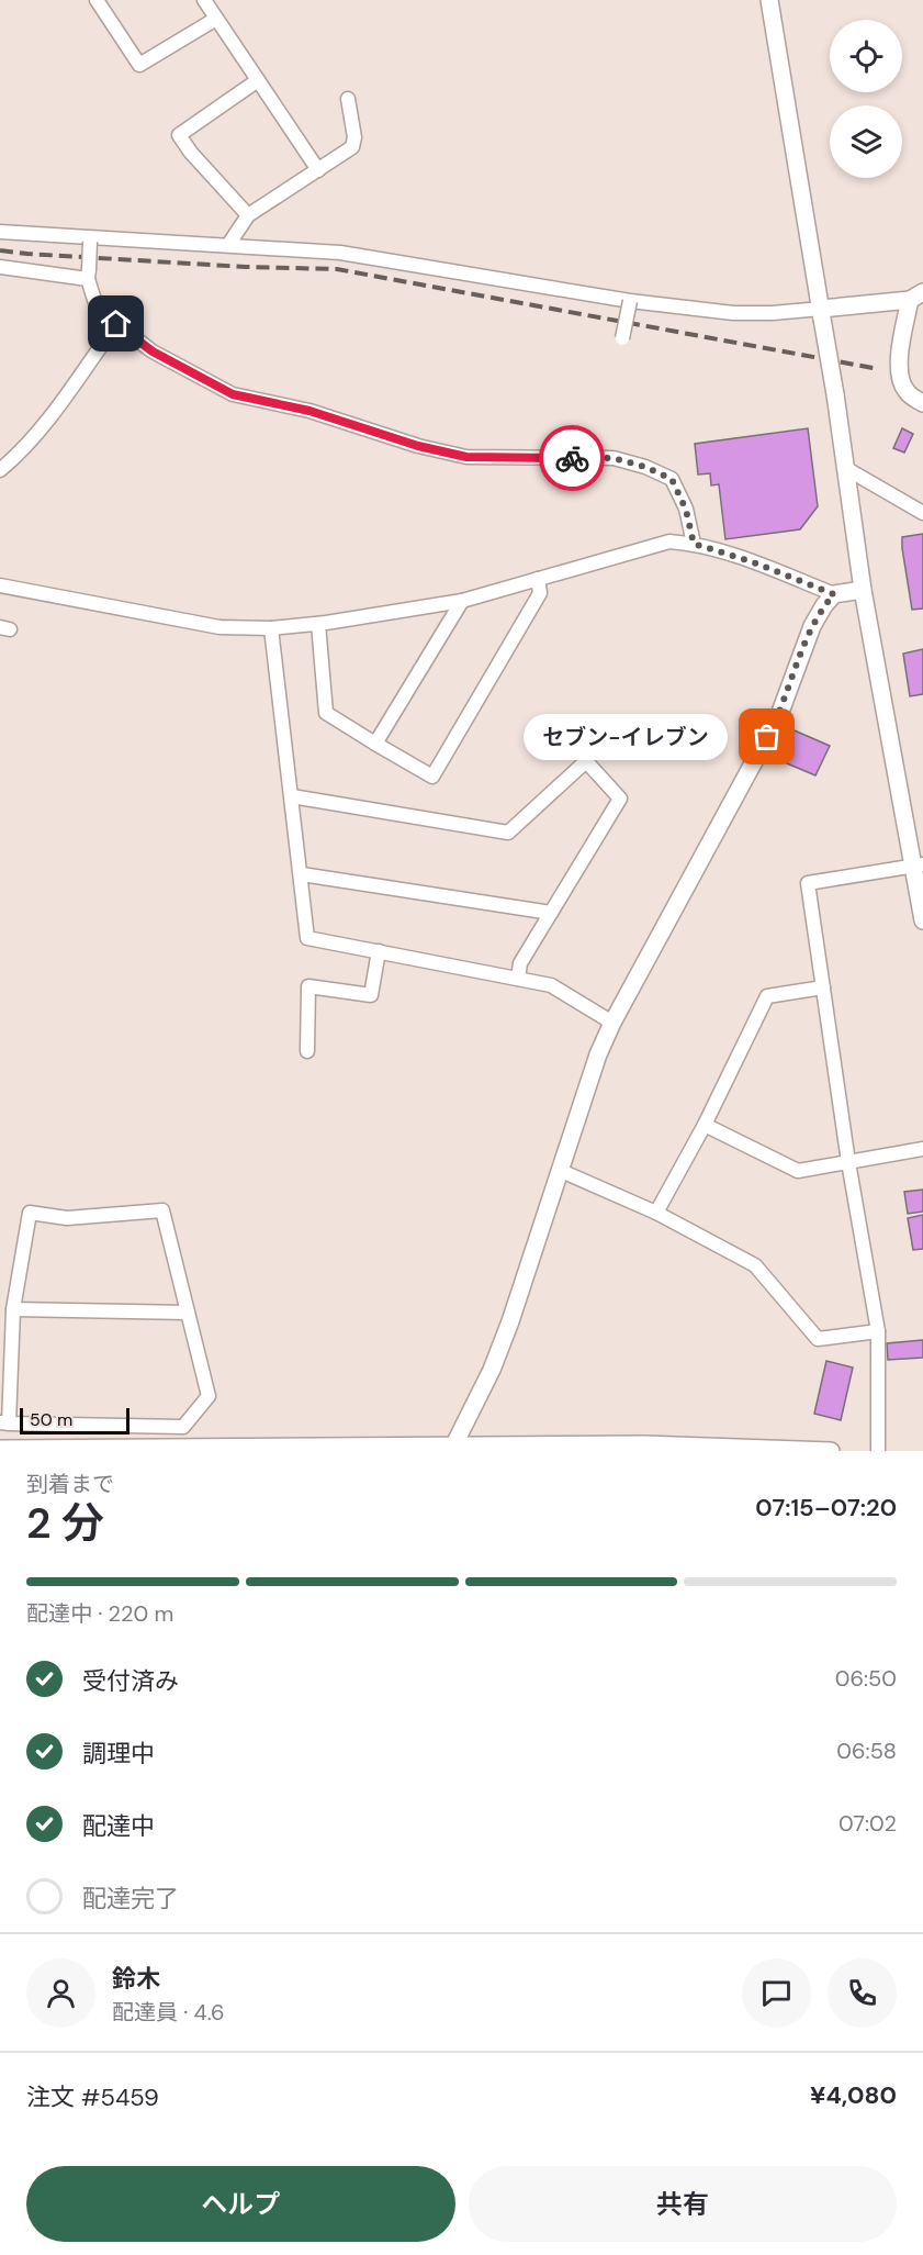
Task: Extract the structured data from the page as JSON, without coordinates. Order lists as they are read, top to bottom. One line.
{"places":["セブン-イレブン"],"scale_bar":"50 m","page":{"bubble":"セブン-イレブン","scale":"50 m","heading":["2 分","到着まで","07:15–07:20"],"panel":["鈴木","配達員 · 4.6","注文 #5459","¥4,080"],"bar":"配達中 · 220 m","list":[["受付済み","06:50"],["調理中","06:58"],["配達中","07:02"],"配達完了"],"buttons":["ヘルプ","共有"]}}
